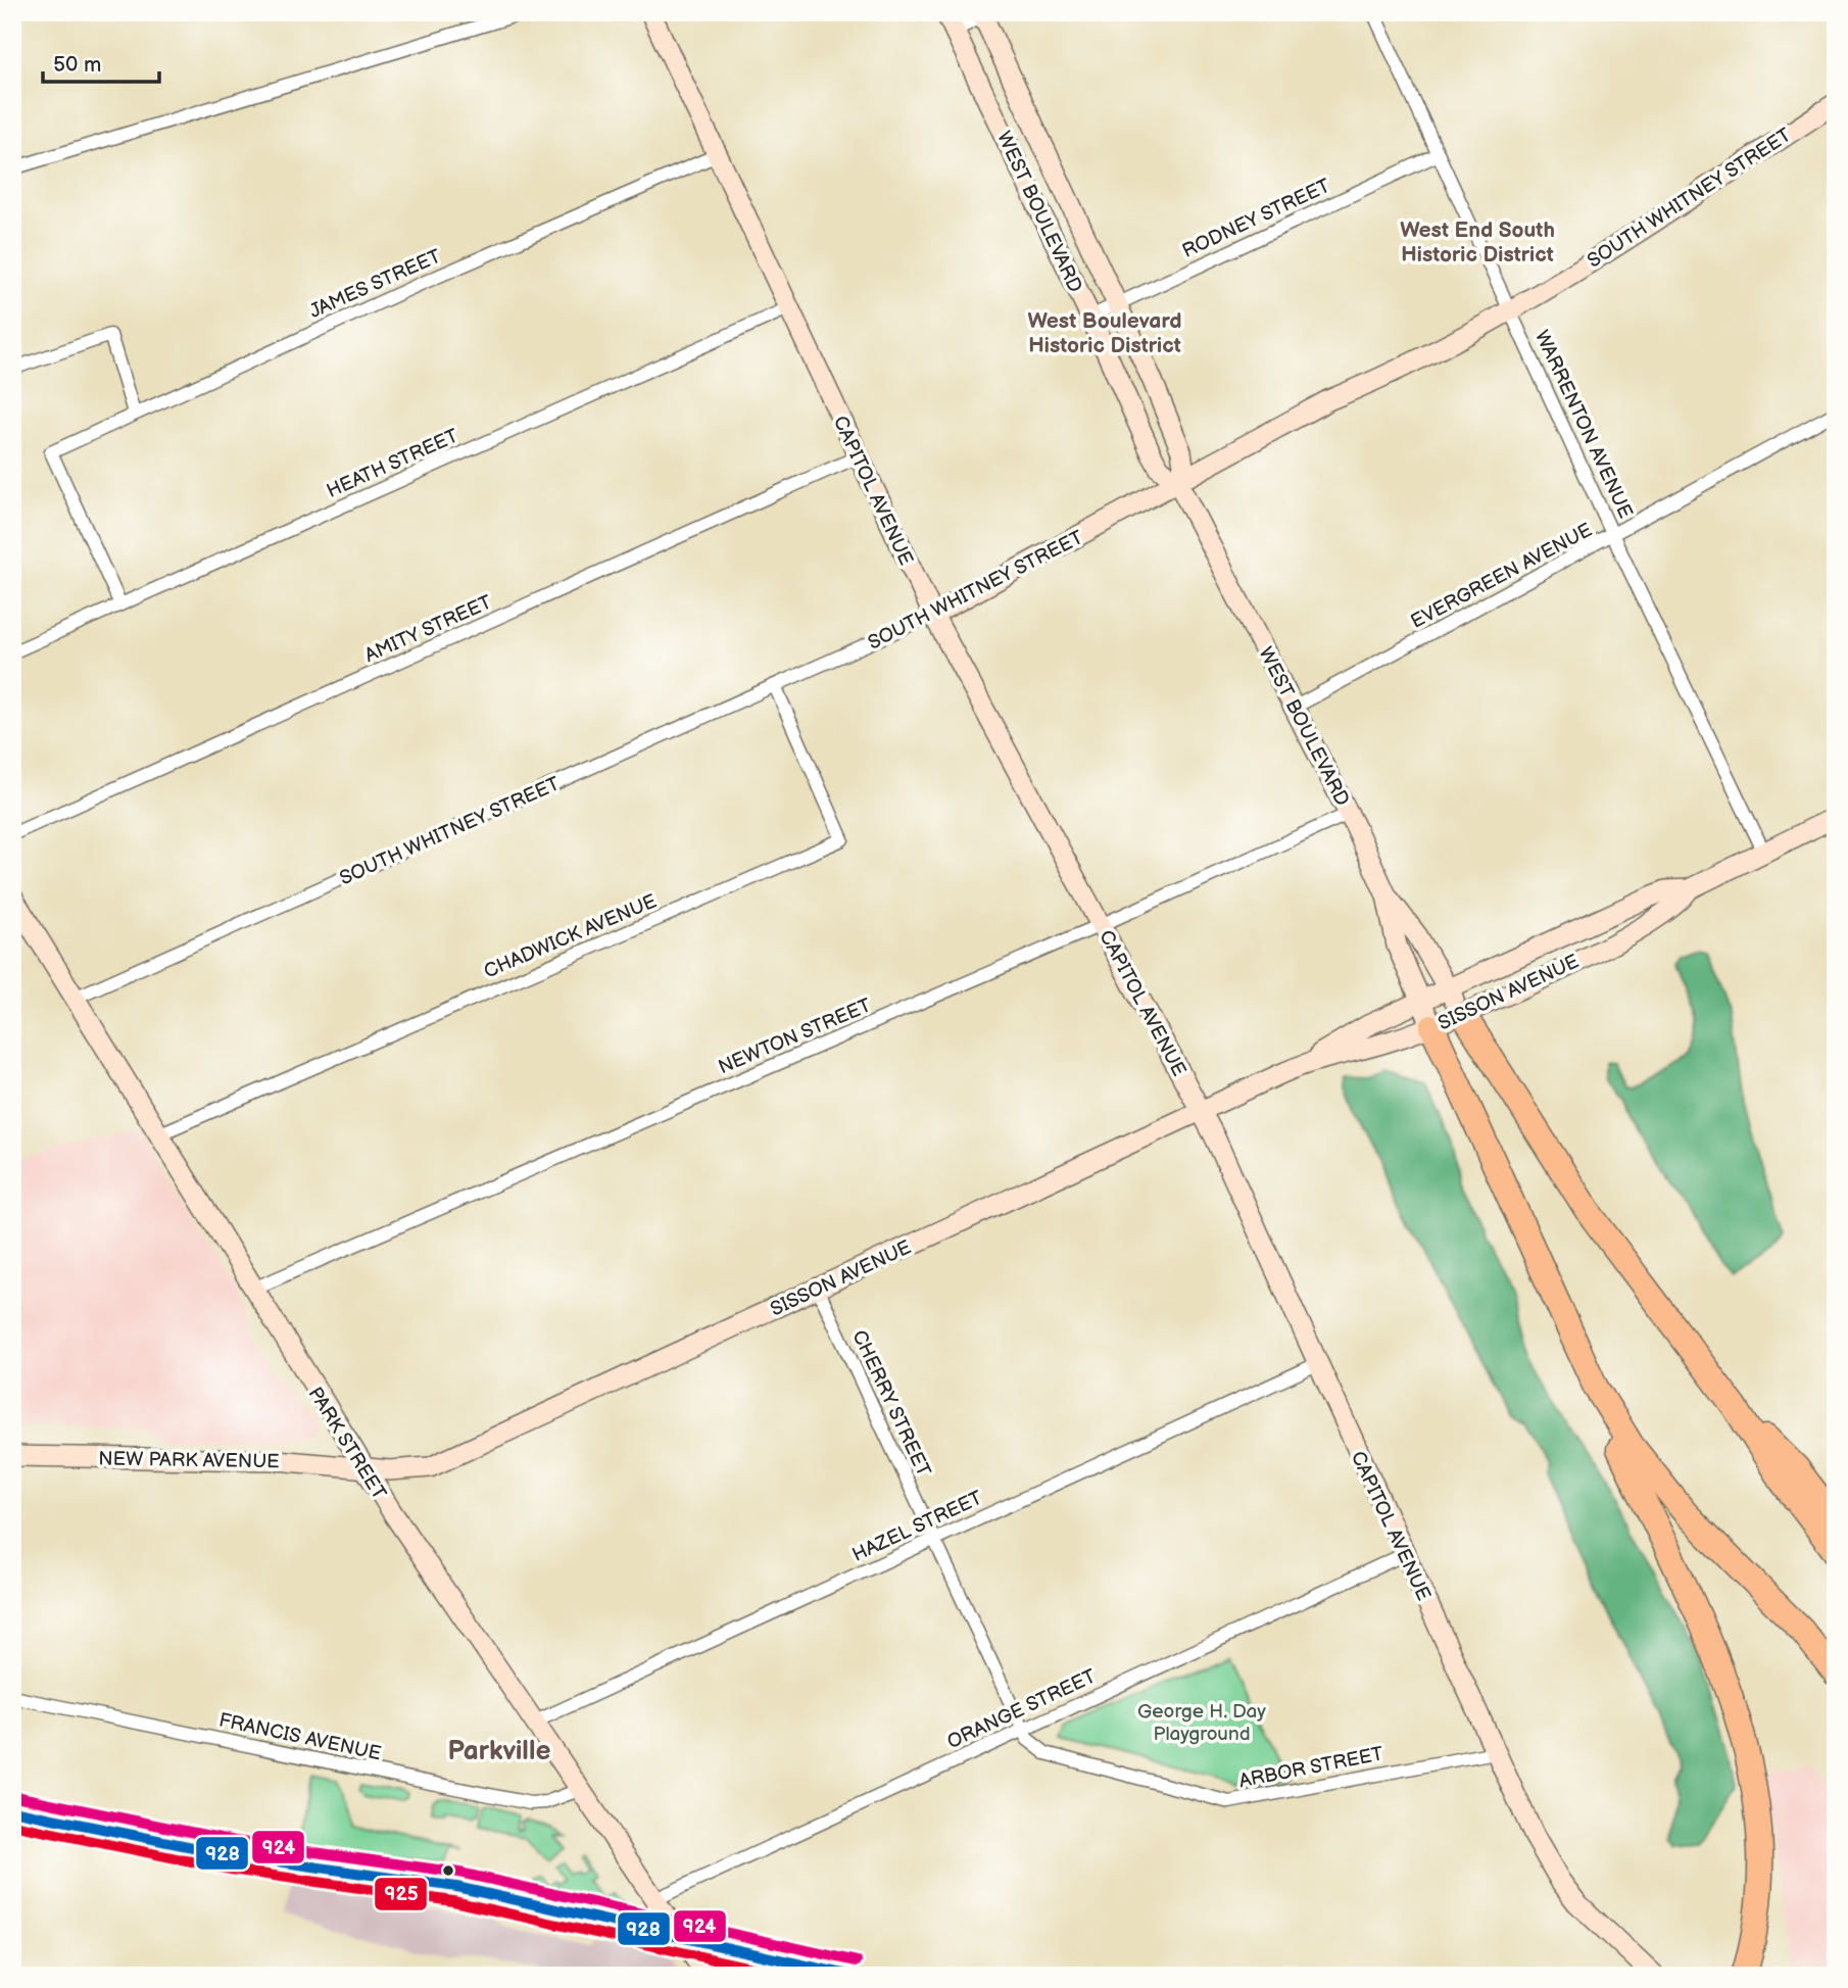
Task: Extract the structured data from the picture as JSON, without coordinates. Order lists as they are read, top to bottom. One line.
{"streets":{"main road":["SOUTH WHITNEY STREET","WEST BOULEVARD","CAPITOL AVENUE","SISSON AVENUE","PARK STREET","NEW PARK AVENUE"],"street":["RODNEY STREET","JAMES STREET","WARRENTON AVENUE","HEATH STREET","EVERGREEN AVENUE","AMITY STREET","CHADWICK AVENUE","NEWTON STREET","CHERRY STREET","HAZEL STREET","ORANGE STREET","FRANCIS AVENUE","ARBOR STREET"]},"crossings":[["SOUTH WHITNEY STREET","WEST BOULEVARD"],["SOUTH WHITNEY STREET","WARRENTON AVENUE"],["SOUTH WHITNEY STREET","CAPITOL AVENUE"],["SOUTH WHITNEY STREET","CHADWICK AVENUE"],["SOUTH WHITNEY STREET","PARK STREET"],["WEST BOULEVARD","RODNEY STREET"],["WEST BOULEVARD","EVERGREEN AVENUE"],["WEST BOULEVARD","SISSON AVENUE"],["WEST BOULEVARD","NEWTON STREET"],["RODNEY STREET","WARRENTON AVENUE"],["JAMES STREET","HEATH STREET"],["JAMES STREET","CAPITOL AVENUE"],["WARRENTON AVENUE","EVERGREEN AVENUE"],["WARRENTON AVENUE","SISSON AVENUE"],["HEATH STREET","CAPITOL AVENUE"],["CAPITOL AVENUE","AMITY STREET"],["CAPITOL AVENUE","SISSON AVENUE"],["CAPITOL AVENUE","NEWTON STREET"],["CAPITOL AVENUE","HAZEL STREET"],["CAPITOL AVENUE","ORANGE STREET"],["CAPITOL AVENUE","ARBOR STREET"],["CHADWICK AVENUE","PARK STREET"],["SISSON AVENUE","CHERRY STREET"],["SISSON AVENUE","PARK STREET"],["SISSON AVENUE","NEW PARK AVENUE"],["NEWTON STREET","PARK STREET"],["CHERRY STREET","HAZEL STREET"],["CHERRY STREET","ORANGE STREET"],["CHERRY STREET","ARBOR STREET"],["PARK STREET","NEW PARK AVENUE"],["PARK STREET","HAZEL STREET"],["PARK STREET","ORANGE STREET"],["PARK STREET","FRANCIS AVENUE"],["ORANGE STREET","ARBOR STREET"]],"districts":["West End South Historic District","West Boulevard Historic District","Parkville"],"parks":["George H. Day Playground"],"lines":["transit line 924","transit line 928","transit line 925"],"scale_bar":"50 m"}
